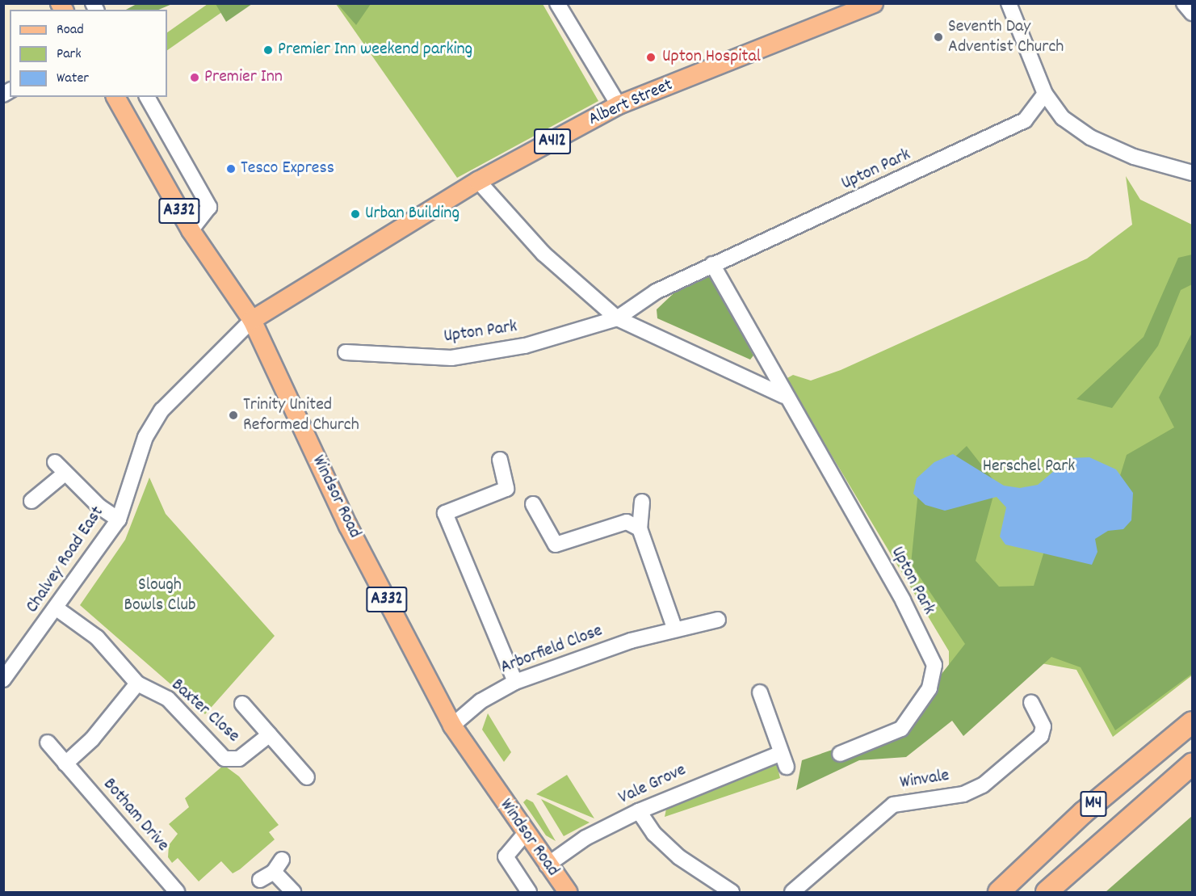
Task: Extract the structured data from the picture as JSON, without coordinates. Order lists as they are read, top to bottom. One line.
{"streets":{"highway":["M4"],"main road":["Albert Street","A412","A332","Windsor Road"],"street":["Upton Park","Chalvey Road East","Arborfield Close","Baxter Close","Winvale","Vale Grove","Botham Drive"]},"crossings":[["Albert Street","Windsor Road"],["Albert Street","Chalvey Road East"],["A332","Windsor Road"],["A332","Vale Grove"],["Windsor Road","Chalvey Road East"],["Windsor Road","Arborfield Close"],["Windsor Road","Vale Grove"]],"parks":["Herschel Park","Slough Bowls Club"],"places":["Seventh Day Adventist Church","Premier Inn weekend parking","Upton Hospital","Premier Inn","Tesco Express","Urban Building","Trinity United Reformed Church"],"legend":["Road","Park","Water"]}
